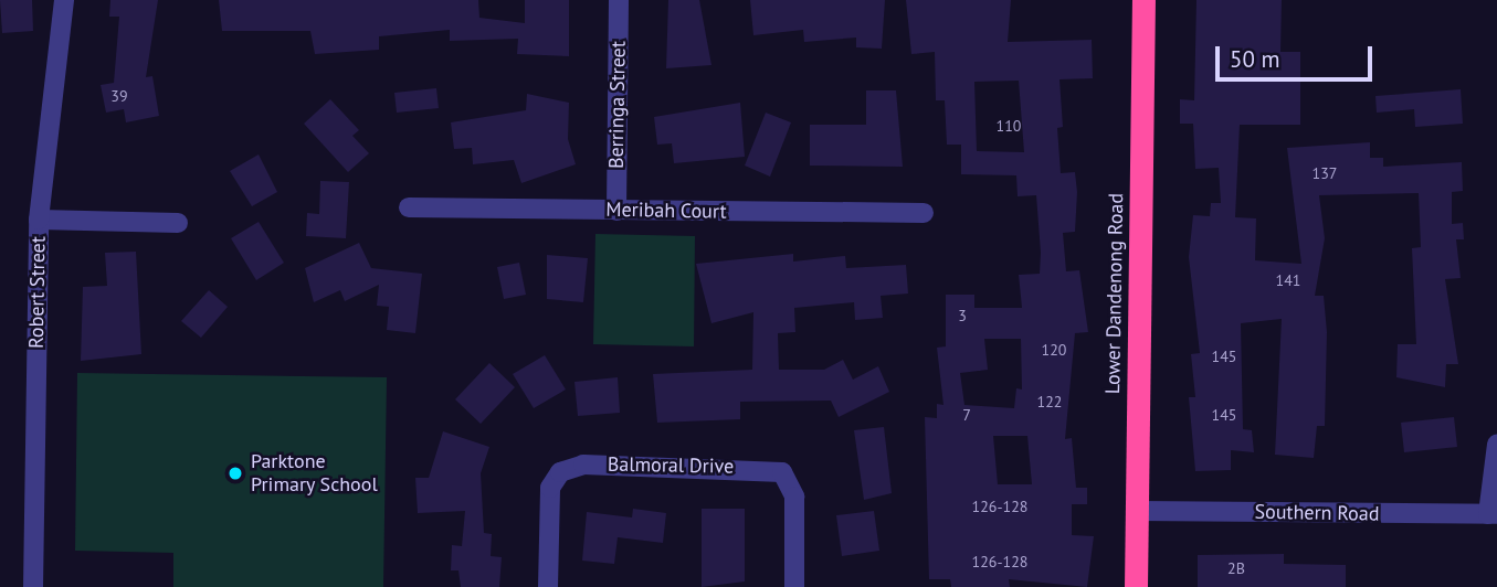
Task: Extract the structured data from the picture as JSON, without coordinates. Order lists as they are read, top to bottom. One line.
{"streets":{"highway":["Lower Dandenong Road"],"street":["Berringa Street","Meribah Court","Robert Street","Balmoral Drive","Southern Road"]},"crossings":[["Berringa Street","Meribah Court"],["Lower Dandenong Road","Southern Road"]],"places":["Parktone Primary School"],"house_numbers":["39","110","137","141","3","120","145","122","7","145","126-128","126-128","2B"],"scale_bar":"50 m"}
